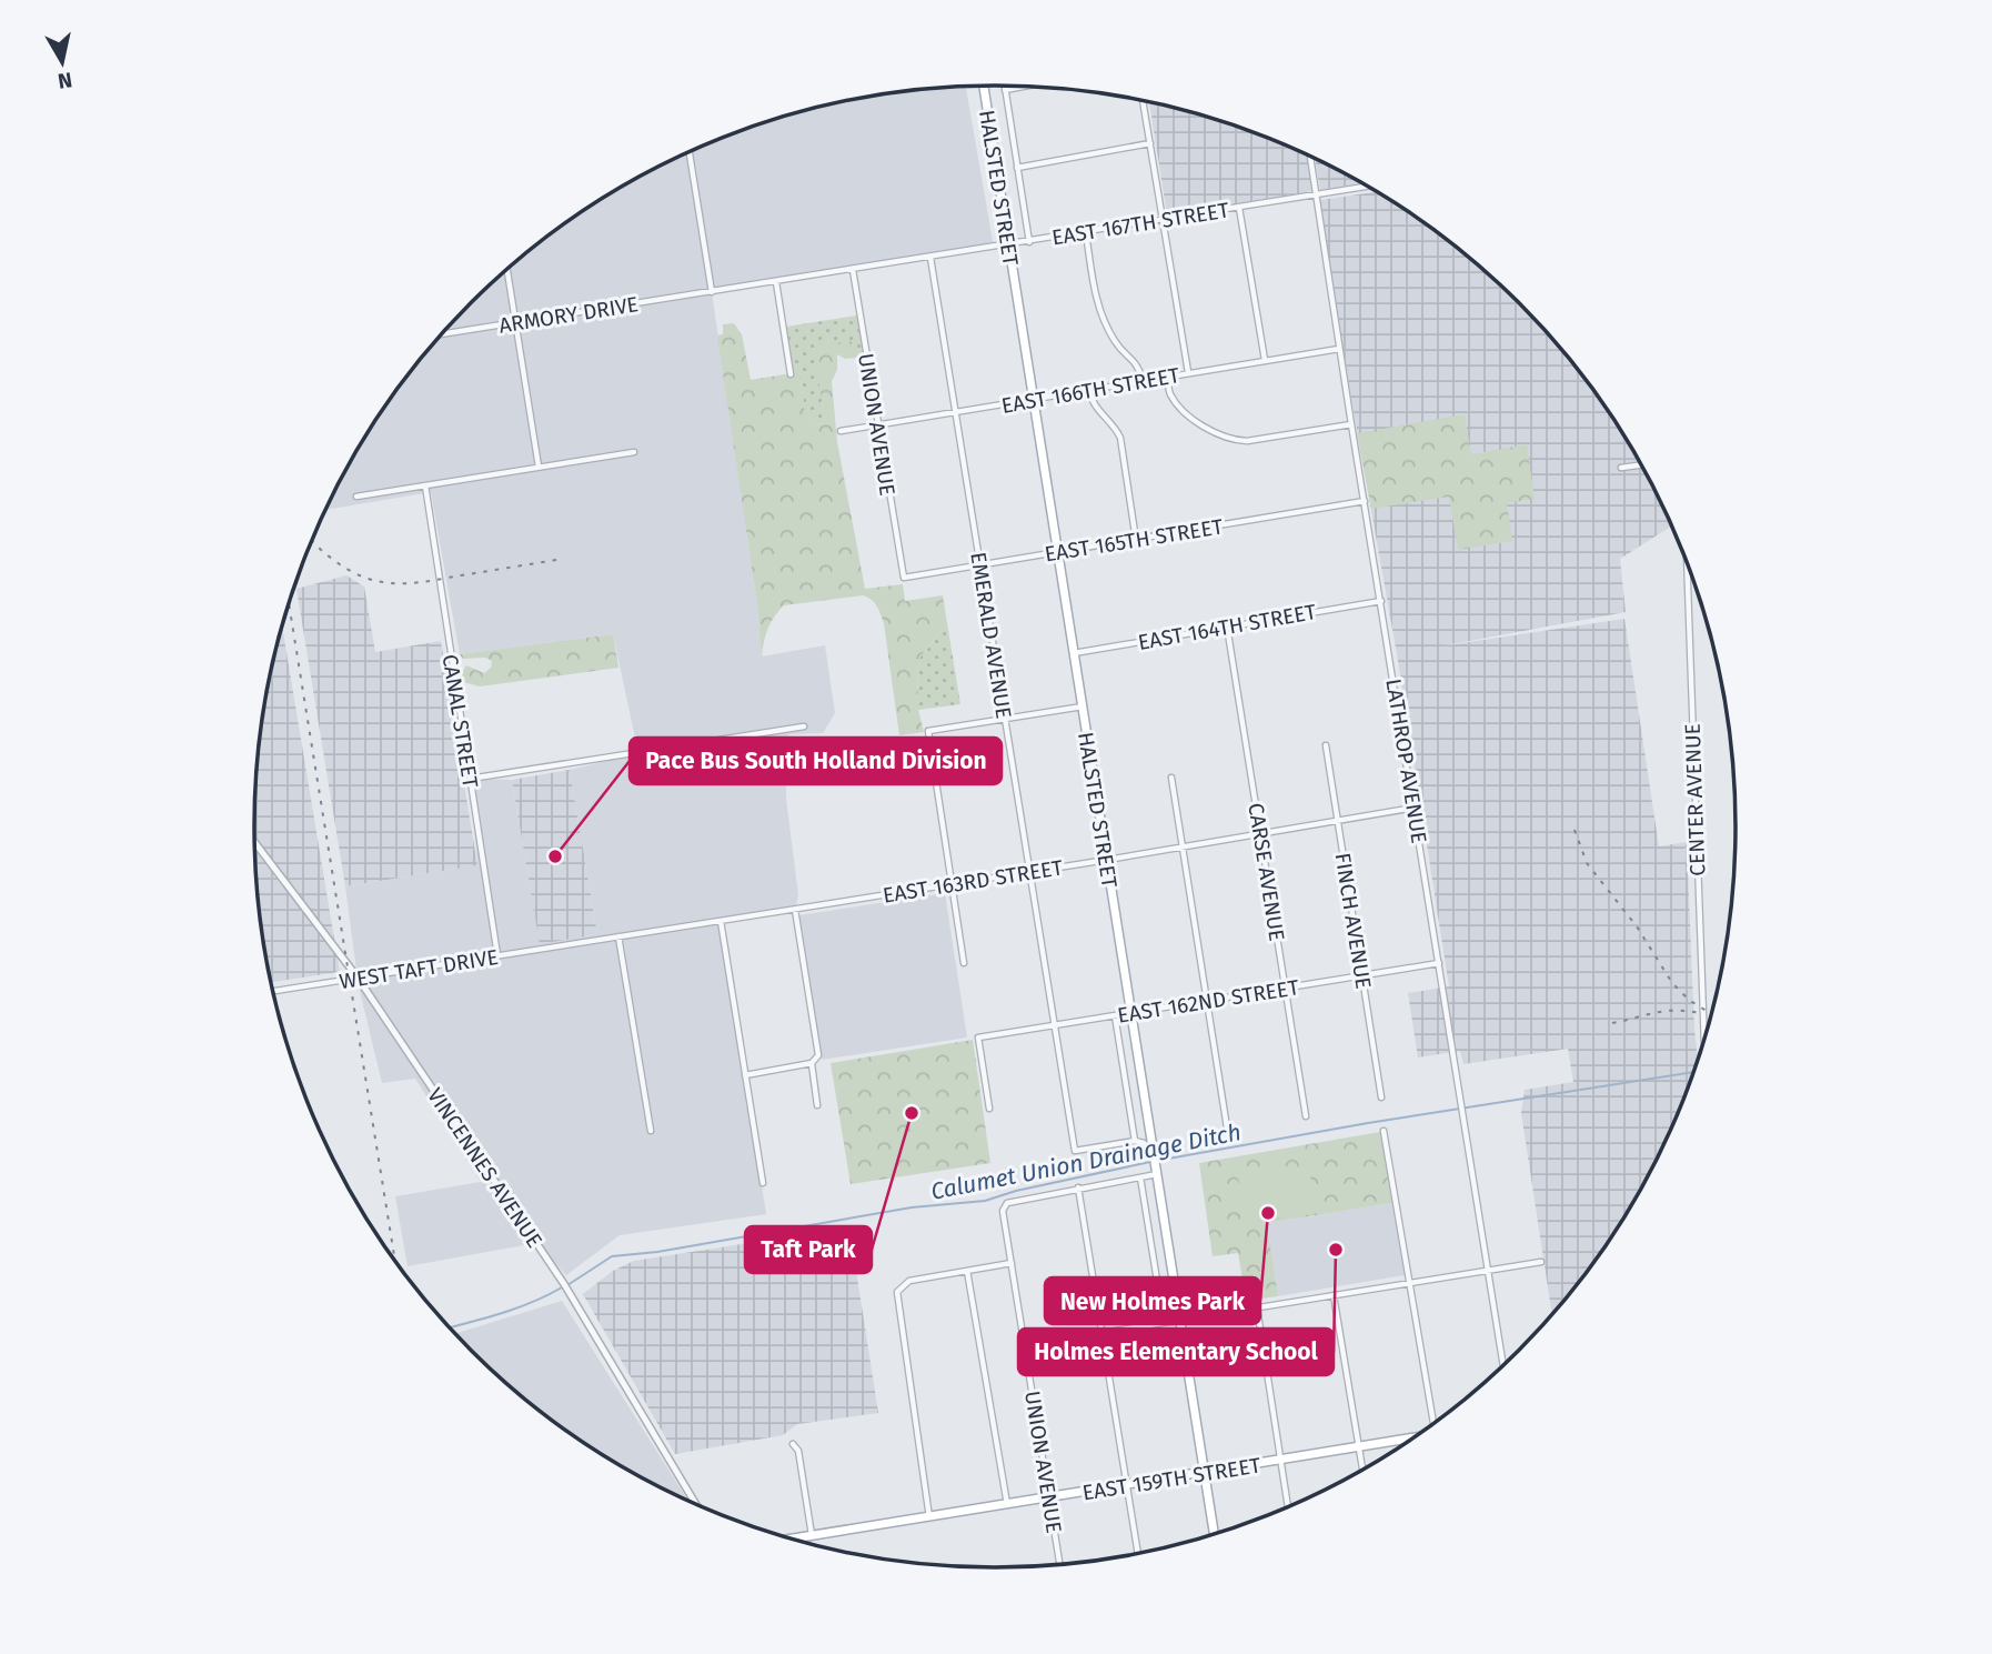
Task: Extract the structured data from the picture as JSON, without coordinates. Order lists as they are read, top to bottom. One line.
{"streets":{"main road":["HALSTED STREET","EAST 159TH STREET"],"street":["EAST 167TH STREET","ARMORY DRIVE","EAST 166TH STREET","UNION AVENUE","EAST 165TH STREET","EAST 164TH STREET","EMERALD AVENUE","CANAL STREET","LATHROP AVENUE","CENTER AVENUE","CARSE AVENUE","EAST 163RD STREET","FINCH AVENUE","WEST TAFT DRIVE","EAST 162ND STREET","VINCENNES AVENUE"]},"crossings":[["HALSTED STREET","EAST 167TH STREET"],["HALSTED STREET","EAST 166TH STREET"],["HALSTED STREET","EAST 165TH STREET"],["HALSTED STREET","EAST 164TH STREET"],["HALSTED STREET","EAST 163RD STREET"],["HALSTED STREET","EAST 162ND STREET"],["HALSTED STREET","EAST 159TH STREET"],["EAST 167TH STREET","ARMORY DRIVE"],["EAST 167TH STREET","UNION AVENUE"],["EAST 167TH STREET","EMERALD AVENUE"],["EAST 167TH STREET","LATHROP AVENUE"],["EAST 166TH STREET","UNION AVENUE"],["EAST 166TH STREET","EMERALD AVENUE"],["EAST 166TH STREET","LATHROP AVENUE"],["UNION AVENUE","EAST 165TH STREET"],["UNION AVENUE","EAST 159TH STREET"],["EAST 165TH STREET","EMERALD AVENUE"],["EAST 165TH STREET","LATHROP AVENUE"],["EAST 164TH STREET","LATHROP AVENUE"],["EAST 164TH STREET","CARSE AVENUE"],["EMERALD AVENUE","EAST 163RD STREET"],["EMERALD AVENUE","EAST 162ND STREET"],["CANAL STREET","WEST TAFT DRIVE"],["LATHROP AVENUE","EAST 163RD STREET"],["LATHROP AVENUE","EAST 162ND STREET"],["CARSE AVENUE","EAST 163RD STREET"],["CARSE AVENUE","EAST 162ND STREET"],["EAST 163RD STREET","FINCH AVENUE"],["EAST 163RD STREET","WEST TAFT DRIVE"],["FINCH AVENUE","EAST 162ND STREET"],["WEST TAFT DRIVE","VINCENNES AVENUE"]],"water":["Calumet Union Drainage Ditch"],"places":["Pace Bus South Holland Division","Taft Park","New Holmes Park","Holmes Elementary School"],"north":"bottom"}
